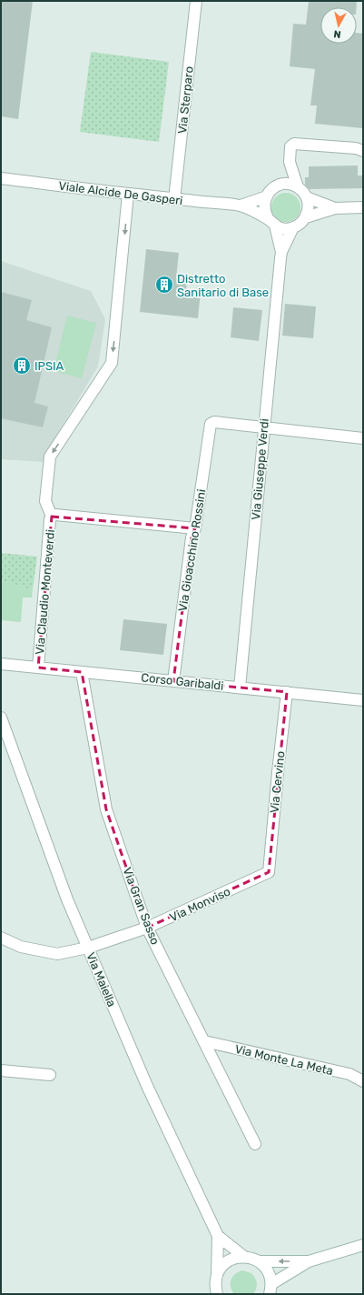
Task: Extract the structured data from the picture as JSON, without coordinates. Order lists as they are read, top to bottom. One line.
{"streets":{"street":["Via Sterparo","Viale Alcide De Gasperi","Via Giuseppe Verdi","Via Gioacchino Rossini","Via Claudio Monteverdi","Corso Garibaldi","Via Cervino","Via Monviso","Via Gran Sasso","Via Maiella","Via Monte La Meta"]},"crossings":[["Via Sterparo","Viale Alcide De Gasperi"],["Viale Alcide De Gasperi","Via Giuseppe Verdi"],["Via Giuseppe Verdi","Via Gioacchino Rossini"],["Via Giuseppe Verdi","Corso Garibaldi"],["Via Gioacchino Rossini","Corso Garibaldi"],["Via Claudio Monteverdi","Corso Garibaldi"],["Corso Garibaldi","Via Cervino"],["Corso Garibaldi","Via Gran Sasso"],["Via Cervino","Via Monviso"],["Via Monviso","Via Gran Sasso"],["Via Monviso","Via Maiella"],["Via Gran Sasso","Via Monte La Meta"]],"places":{"building":["Distretto Sanitario di Base","IPSIA"]},"north":"bottom"}
